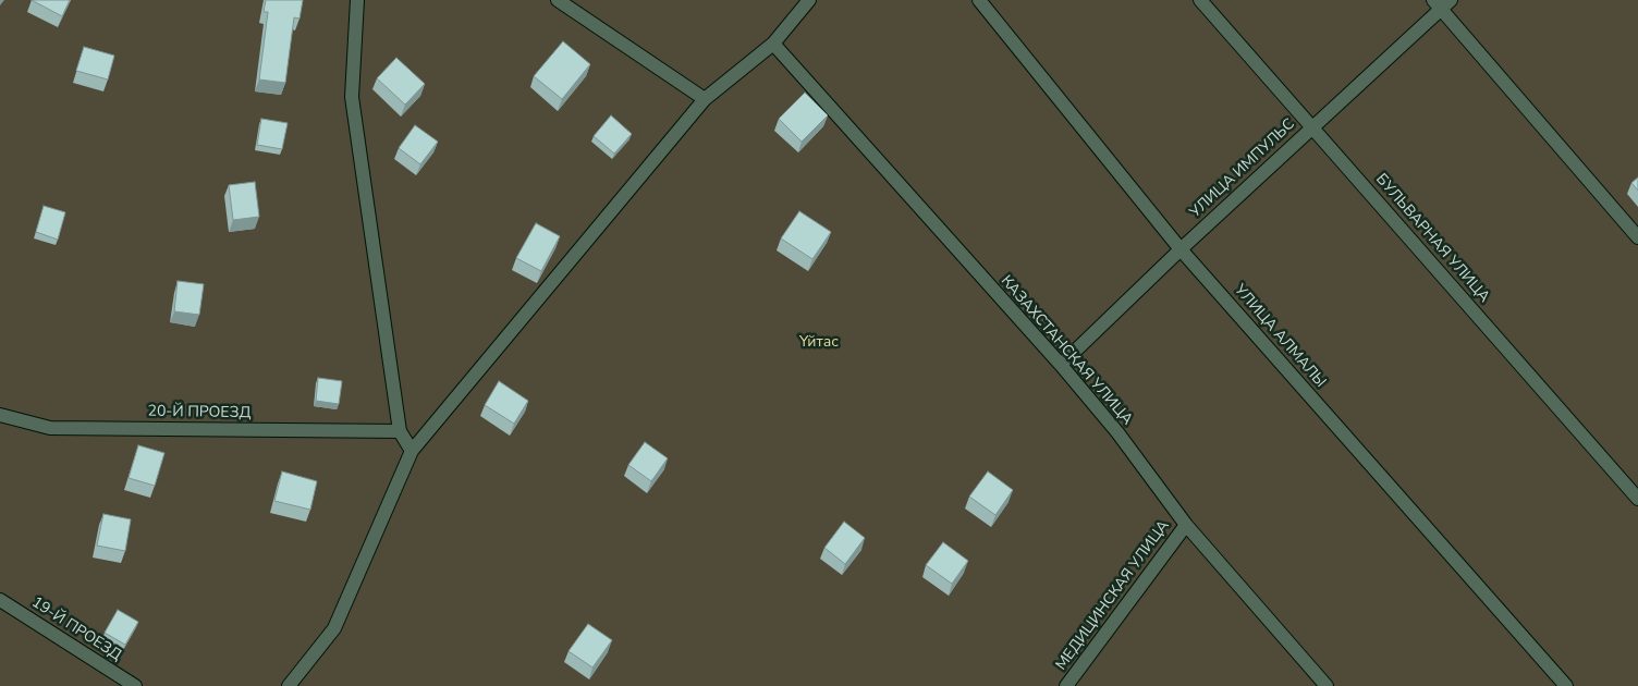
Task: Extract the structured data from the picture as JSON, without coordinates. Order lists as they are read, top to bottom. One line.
{"streets":{"street":["УЛИЦА ИМПУЛЬС","БУЛЬВАРНАЯ УЛИЦА","УЛИЦА АЛМАЛЫ","КАЗАХСТАНСКАЯ УЛИЦА","20-Й ПРОЕЗД","МЕДИЦИНСКАЯ УЛИЦА","19-Й ПРОЕЗД"]},"crossings":[["УЛИЦА ИМПУЛЬС","БУЛЬВАРНАЯ УЛИЦА"],["УЛИЦА ИМПУЛЬС","УЛИЦА АЛМАЛЫ"],["УЛИЦА ИМПУЛЬС","КАЗАХСТАНСКАЯ УЛИЦА"],["КАЗАХСТАНСКАЯ УЛИЦА","МЕДИЦИНСКАЯ УЛИЦА"]],"parks":["Үйтас"]}
